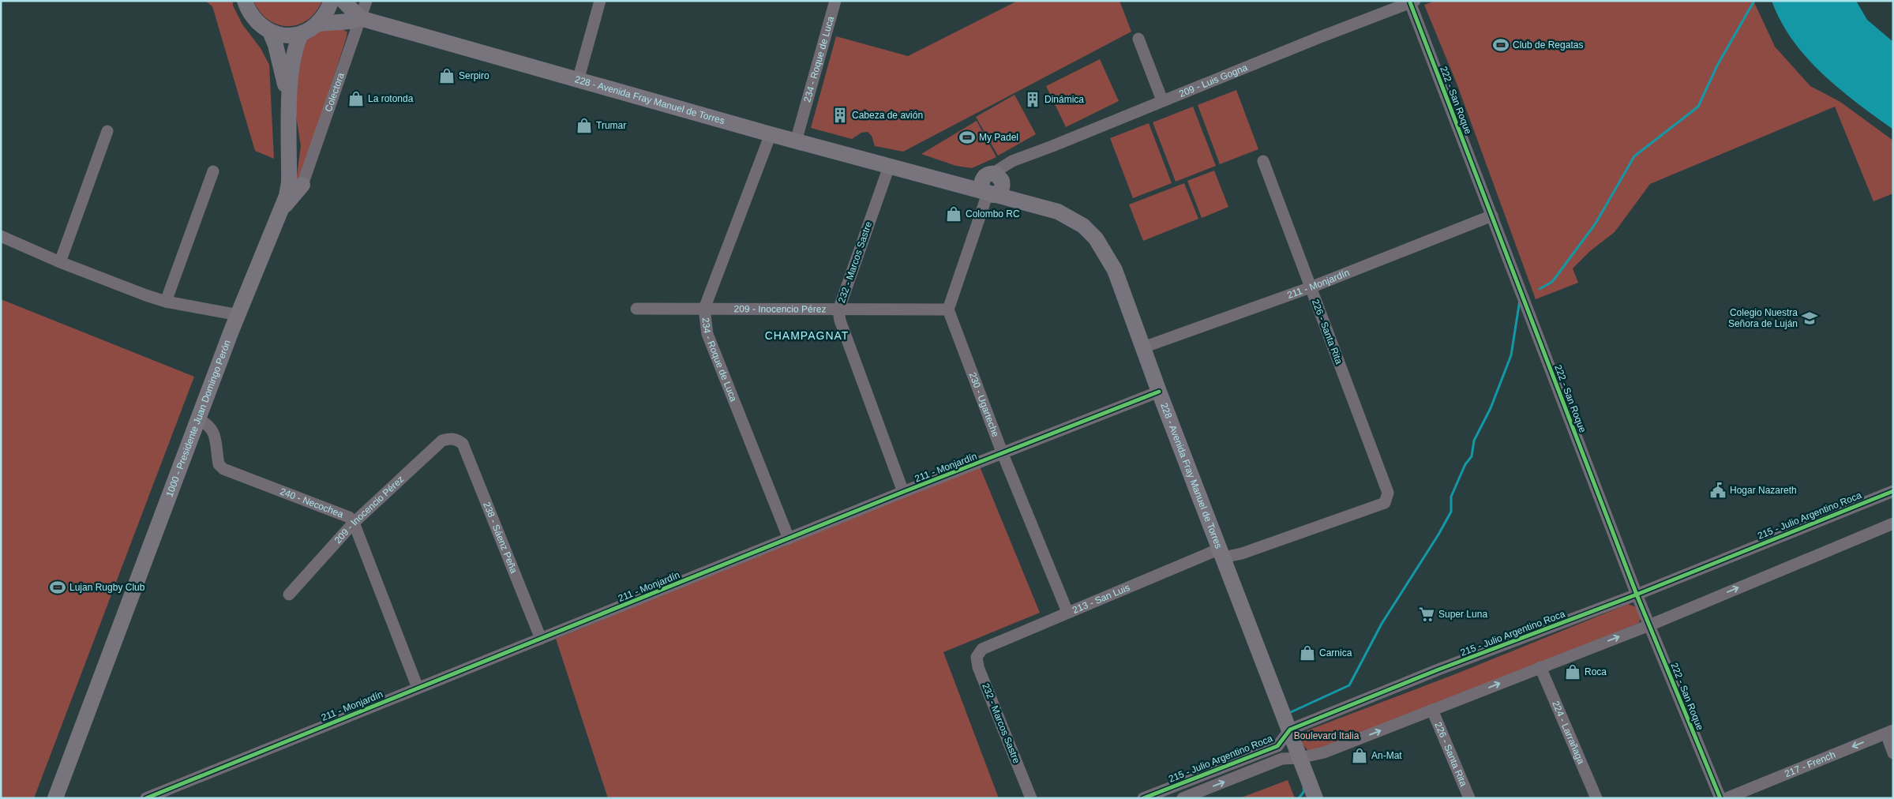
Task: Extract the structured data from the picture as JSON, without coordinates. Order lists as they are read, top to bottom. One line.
{"streets":{"main road":["228 - Avenida Fray Manuel de Torres","1000 - Presidente Juan Domingo Perón"],"street":["234 - Roque de Luca","209 - Luis Gogna","Colectora","222 - San Roque","232 - Marcos Sastre","211 - Monjardín","209 - Inocencio Pérez","226 - Santa Rita","230 - Ugarteche","240 - Necochea","215 - Julio Argentino Roca","238 - Sáenz Peña","213 - San Luis","224 - Larrañaga","217 - French"]},"crossings":[["234 - Roque de Luca","228 - Avenida Fray Manuel de Torres"],["234 - Roque de Luca","211 - Monjardín"],["234 - Roque de Luca","209 - Inocencio Pérez"],["209 - Luis Gogna","228 - Avenida Fray Manuel de Torres"],["209 - Luis Gogna","222 - San Roque"],["Colectora","228 - Avenida Fray Manuel de Torres"],["228 - Avenida Fray Manuel de Torres","232 - Marcos Sastre"],["228 - Avenida Fray Manuel de Torres","211 - Monjardín"],["228 - Avenida Fray Manuel de Torres","215 - Julio Argentino Roca"],["228 - Avenida Fray Manuel de Torres","213 - San Luis"],["222 - San Roque","211 - Monjardín"],["222 - San Roque","215 - Julio Argentino Roca"],["232 - Marcos Sastre","211 - Monjardín"],["232 - Marcos Sastre","209 - Inocencio Pérez"],["232 - Marcos Sastre","213 - San Luis"],["211 - Monjardín","226 - Santa Rita"],["211 - Monjardín","230 - Ugarteche"],["211 - Monjardín","240 - Necochea"],["211 - Monjardín","238 - Sáenz Peña"],["209 - Inocencio Pérez","230 - Ugarteche"],["209 - Inocencio Pérez","240 - Necochea"],["209 - Inocencio Pérez","238 - Sáenz Peña"],["226 - Santa Rita","213 - San Luis"],["230 - Ugarteche","213 - San Luis"],["1000 - Presidente Juan Domingo Perón","240 - Necochea"]],"one_way":["217 - French"],"districts":["CHAMPAGNAT"],"parks":["Boulevard Italia"],"places":{"sports":["Club de Regatas","My Padel","Lujan Rugby Club"],"shop":["Serpiro","La rotonda","Trumar","Colombo RC","Carnica","Roca","An-Mat"],"building":["Dinámica","Cabeza de avión"],"school or university":["Colegio Nuestra Señora de Luján"],"public building":["Hogar Nazareth"],"supermarket":["Super Luna"]}}
